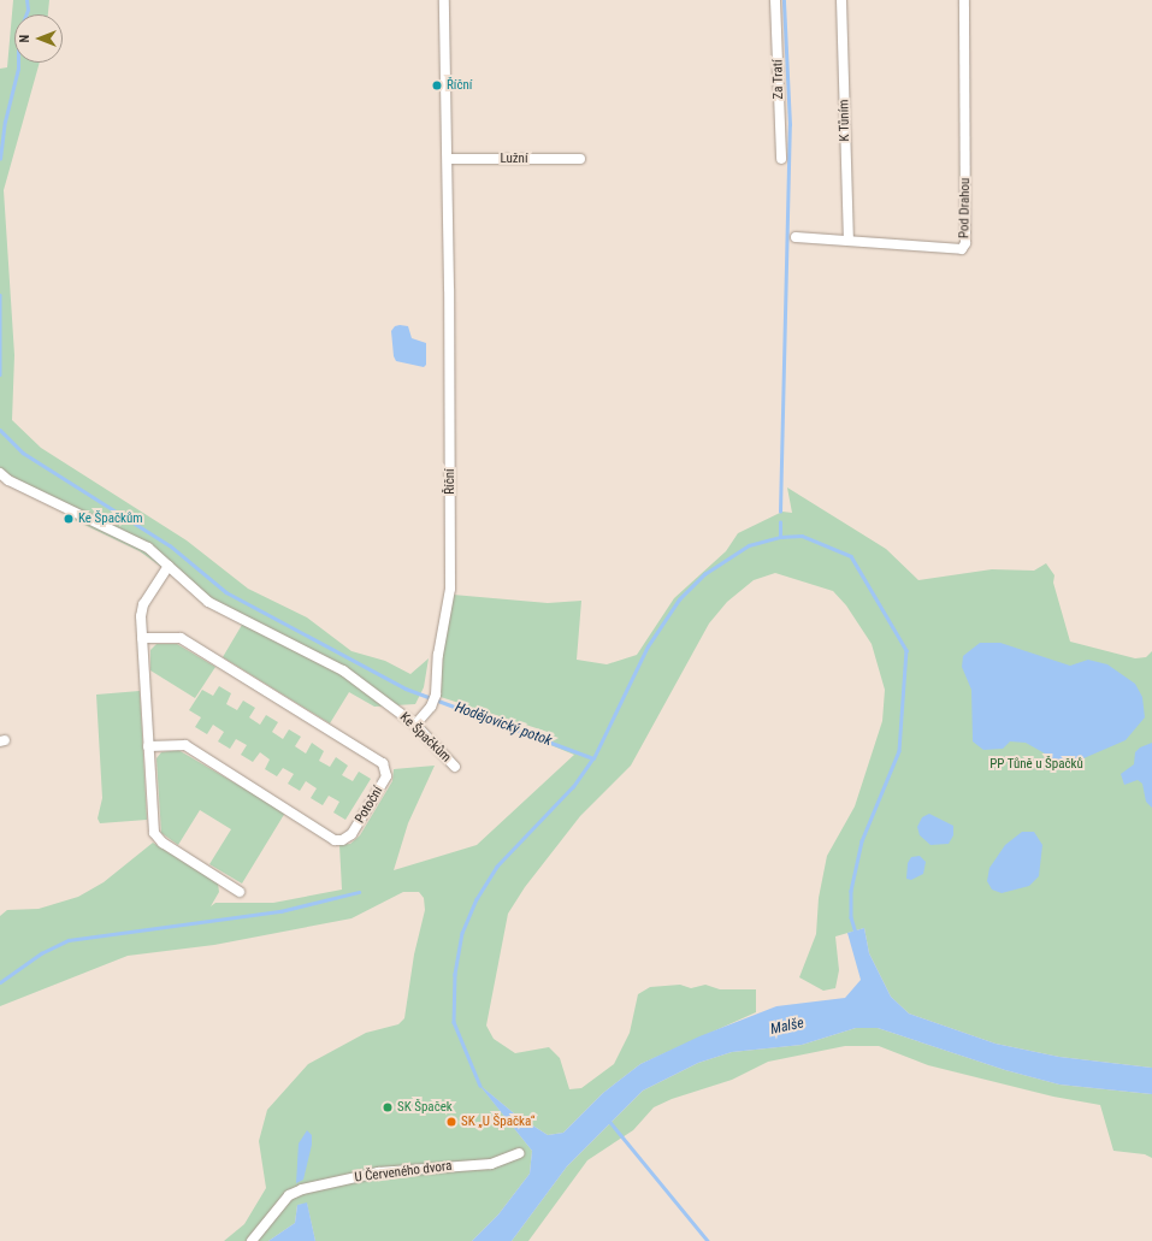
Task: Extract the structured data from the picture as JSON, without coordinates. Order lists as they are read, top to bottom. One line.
{"streets":{"street":["Za Tratí","K Tůním","Lužní","Pod Drahou","Říční","Ke Špačkům","Potoční","U Červeného dvora"]},"crossings":[["K Tůním","Pod Drahou"],["Lužní","Říční"],["Říční","Ke Špačkům"]],"water":["Hodějovický potok","Malše"],"parks":["PP Tůně u Špačků"],"places":["Říční","Ke Špačkům","SK Špaček","SK „U Špačka“"],"north":"left"}
